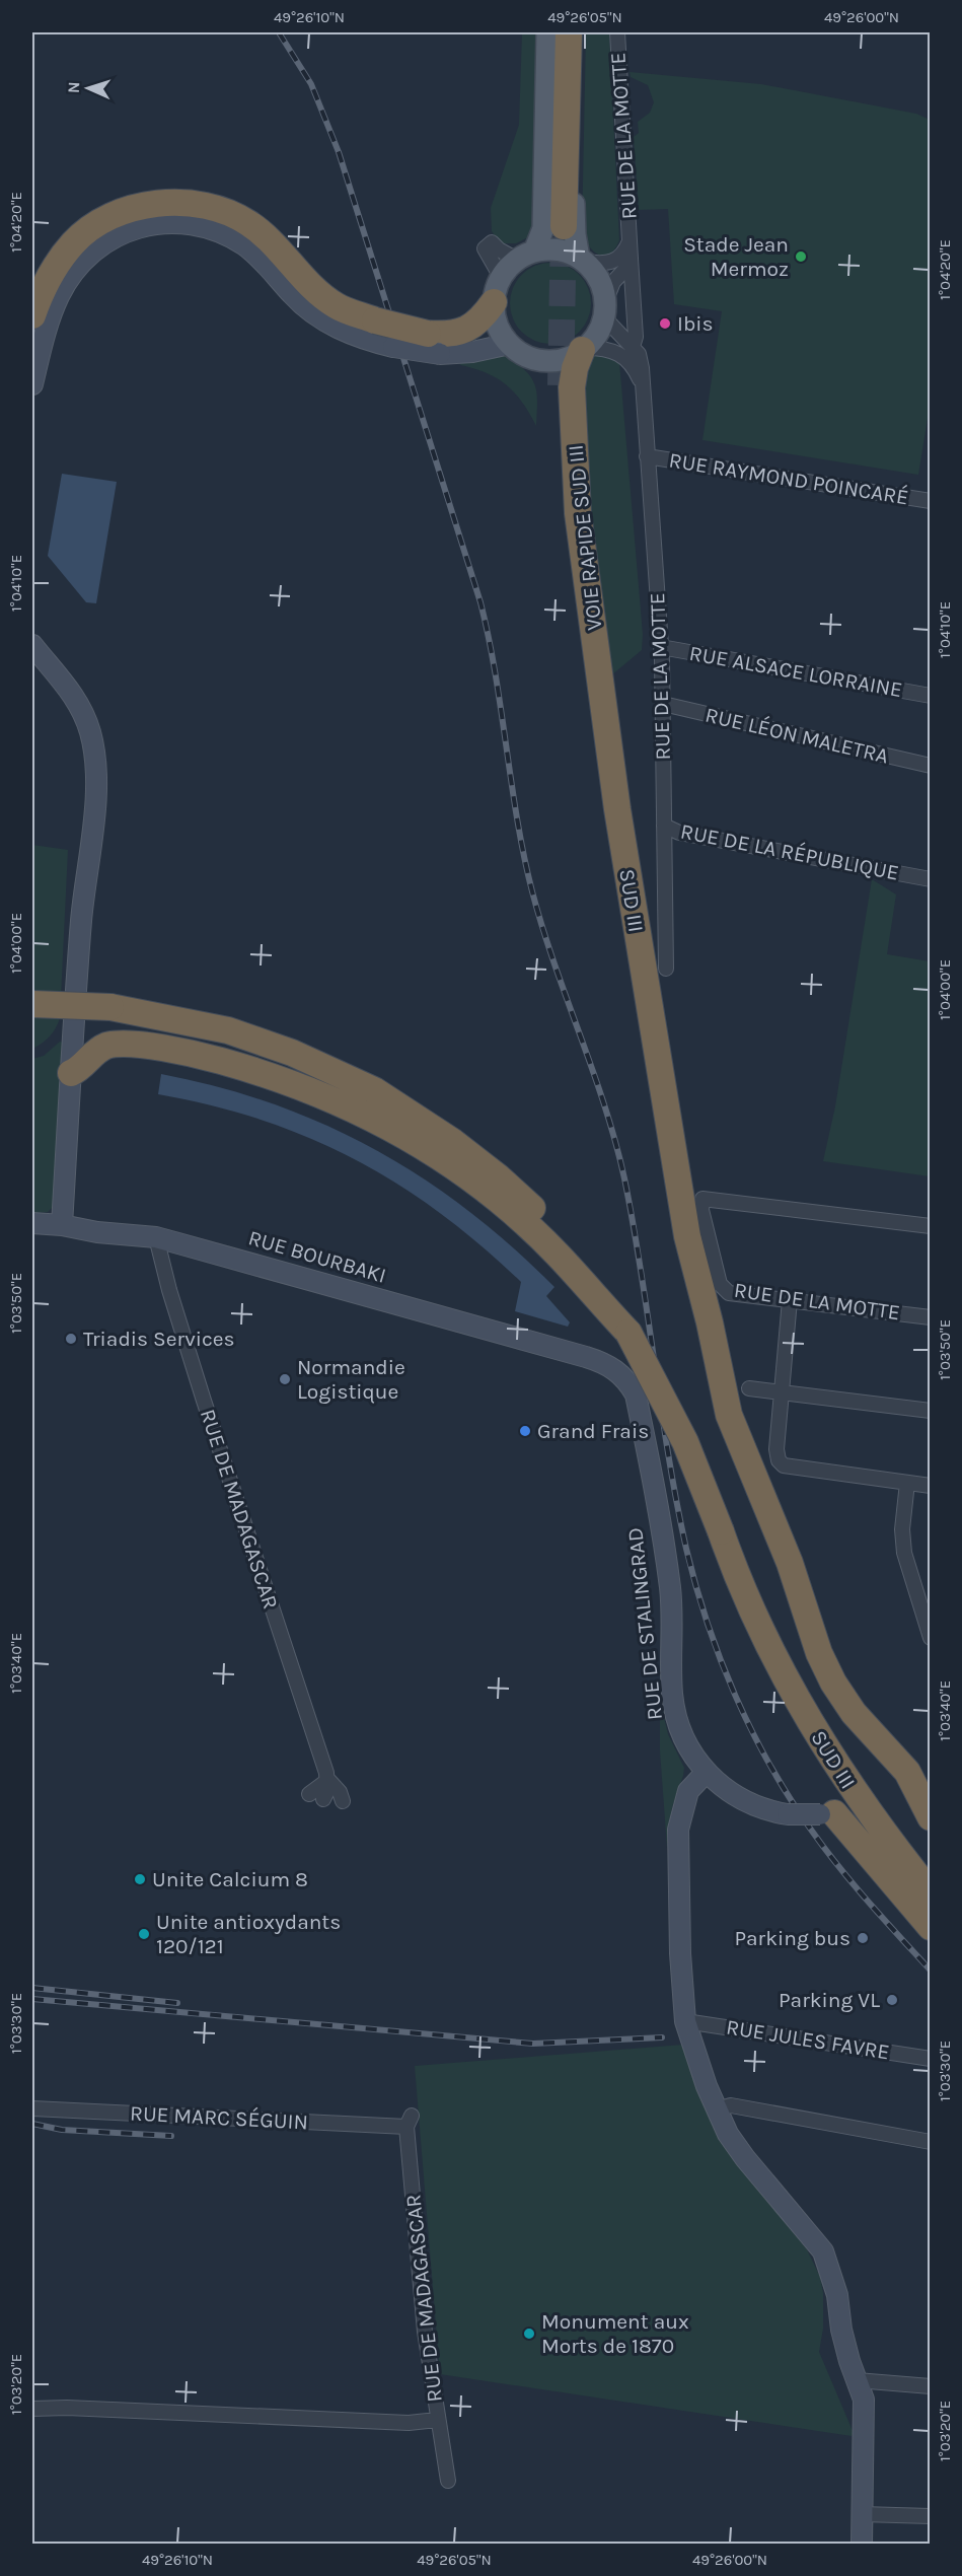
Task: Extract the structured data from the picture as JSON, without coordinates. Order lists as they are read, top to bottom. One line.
{"streets":{"highway":["VOIE RAPIDE SUD III","SUD III"],"street":["RUE DE LA MOTTE","RUE RAYMOND POINCARÉ","RUE ALSACE LORRAINE","RUE LÉON MALETRA","RUE DE LA RÉPUBLIQUE","RUE BOURBAKI","RUE DE MADAGASCAR","RUE DE STALINGRAD","RUE JULES FAVRE","RUE MARC SÉGUIN"]},"crossings":[["RUE DE LA MOTTE","RUE RAYMOND POINCARÉ"],["RUE DE LA MOTTE","VOIE RAPIDE SUD III"],["RUE DE LA MOTTE","RUE ALSACE LORRAINE"],["RUE DE LA MOTTE","RUE LÉON MALETRA"],["RUE DE LA MOTTE","RUE DE LA RÉPUBLIQUE"],["VOIE RAPIDE SUD III","SUD III"],["RUE BOURBAKI","RUE DE MADAGASCAR"],["RUE BOURBAKI","RUE DE STALINGRAD"],["RUE DE MADAGASCAR","RUE MARC SÉGUIN"]],"places":["Stade Jean Mermoz","Ibis","Triadis Services","Normandie Logistique","Grand Frais","Unite Calcium 8","Unite antioxydants 120/121","Parking bus","Parking VL","Monument aux Morts de 1870"],"north":"left","coordinates":["49°26'10\"N","49°26'05\"N","49°26'00\"N","1°04'20\"E","1°04'10\"E","1°04'00\"E","1°03'50\"E","1°03'40\"E","1°03'30\"E","1°03'20\"E"]}
